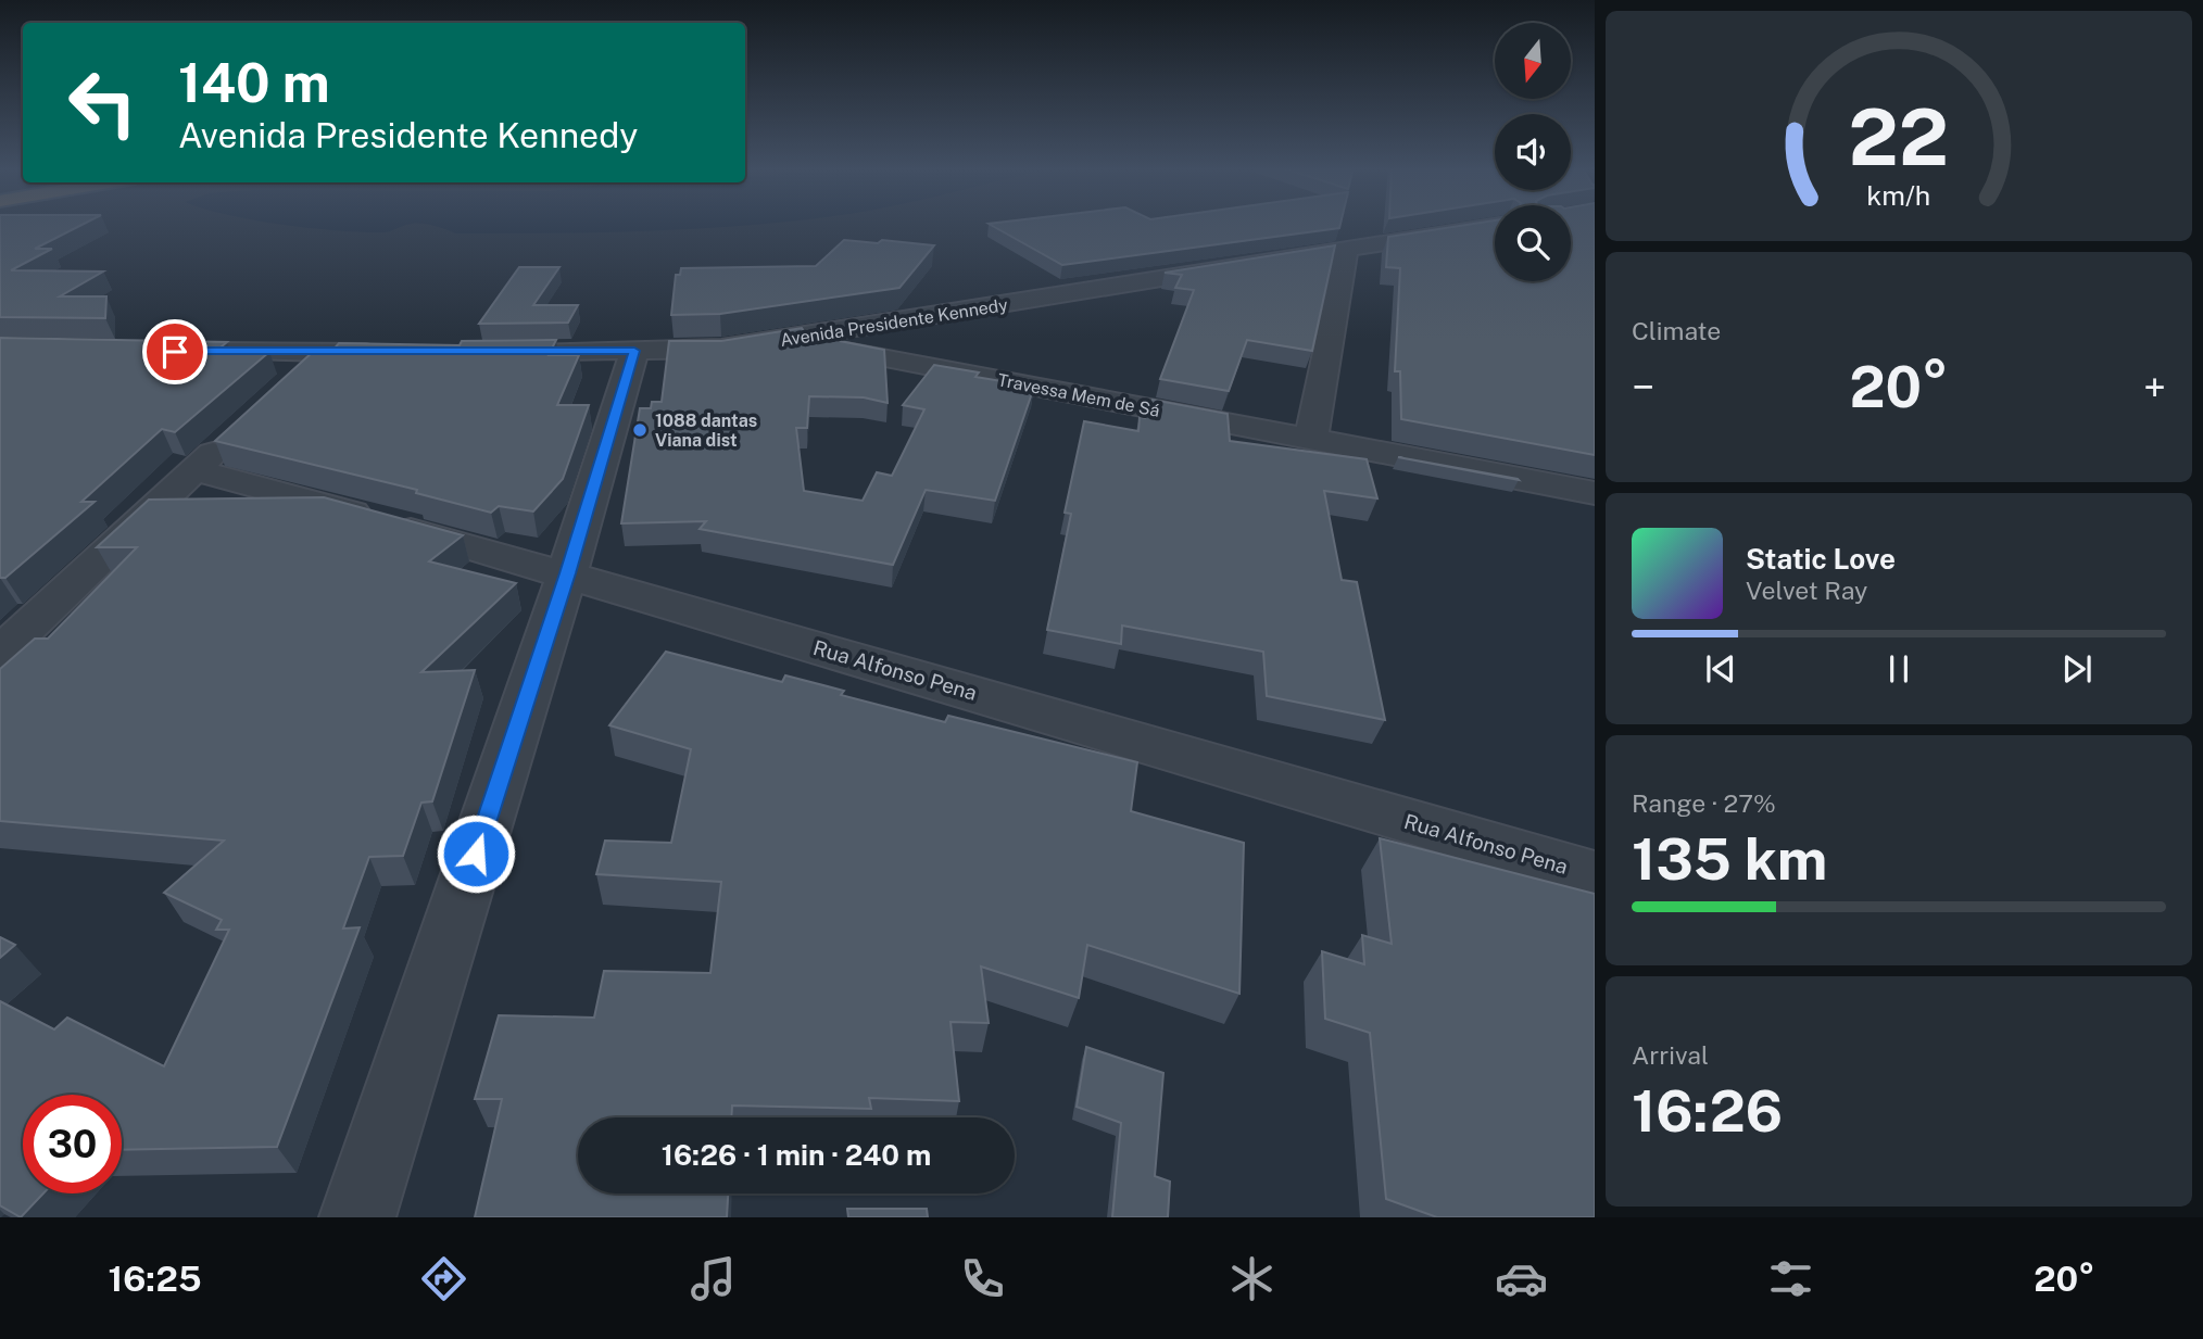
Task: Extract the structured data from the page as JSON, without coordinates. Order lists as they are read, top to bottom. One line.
{"streets":{"street":["Avenida Presidente Kennedy","Travessa Mem de Sá","Rua Alfonso Pena"]},"crossings":[["Avenida Presidente Kennedy","Travessa Mem de Sá"]],"places":["1088 dantas Viana dist"],"north":"bottom","page":{"turn":["140 m","Avenida Presidente Kennedy"],"tile":["Climate",["Range · 27%","135 km"],["Arrival","16:26"]],"heat":["−","20°","+"],"song":["Static Love","Velvet Ray"],"limit":"30","trip":"16:26 · 1 min · 240 m","tabs":["16:25","20°"],"gauge":["22","km/h"]}}
